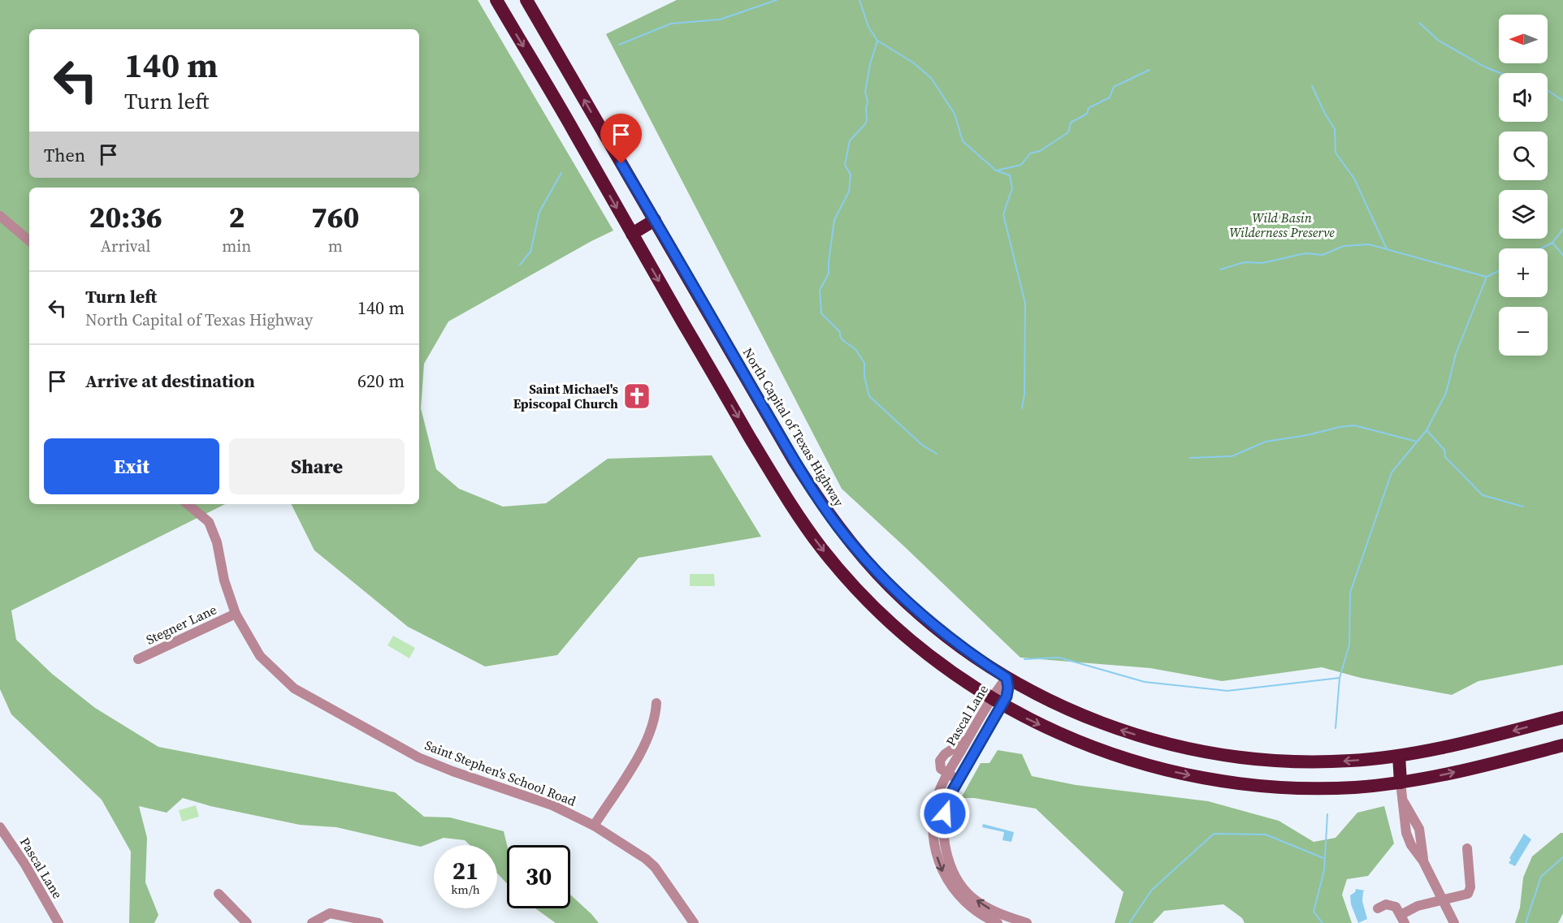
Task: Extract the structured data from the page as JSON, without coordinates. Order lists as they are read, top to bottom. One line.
{"streets":{"highway":["North Capital of Texas Highway"],"street":["Stegner Lane","Pascal Lane","Saint Stephen's School Road"]},"crossings":[["North Capital of Texas Highway","Pascal Lane"],["Stegner Lane","Saint Stephen's School Road"]],"parks":["Wild Basin Wilderness Preserve"],"places":{"church":["Saint Michael's Episcopal Church"]},"north":"left","page":{"map_buttons":["+","−"],"turn":["140 m","Turn left"],"then":"Then","eta":["20:36","Arrival","2","min","760","m"],"list":[{"name":"Turn left","note":"North Capital of Texas Highway","value":"140 m"},{"name":"Arrive at destination","value":"620 m"}],"buttons":["Exit","Share"],"speed":"21 km/h","limit":"30"}}
